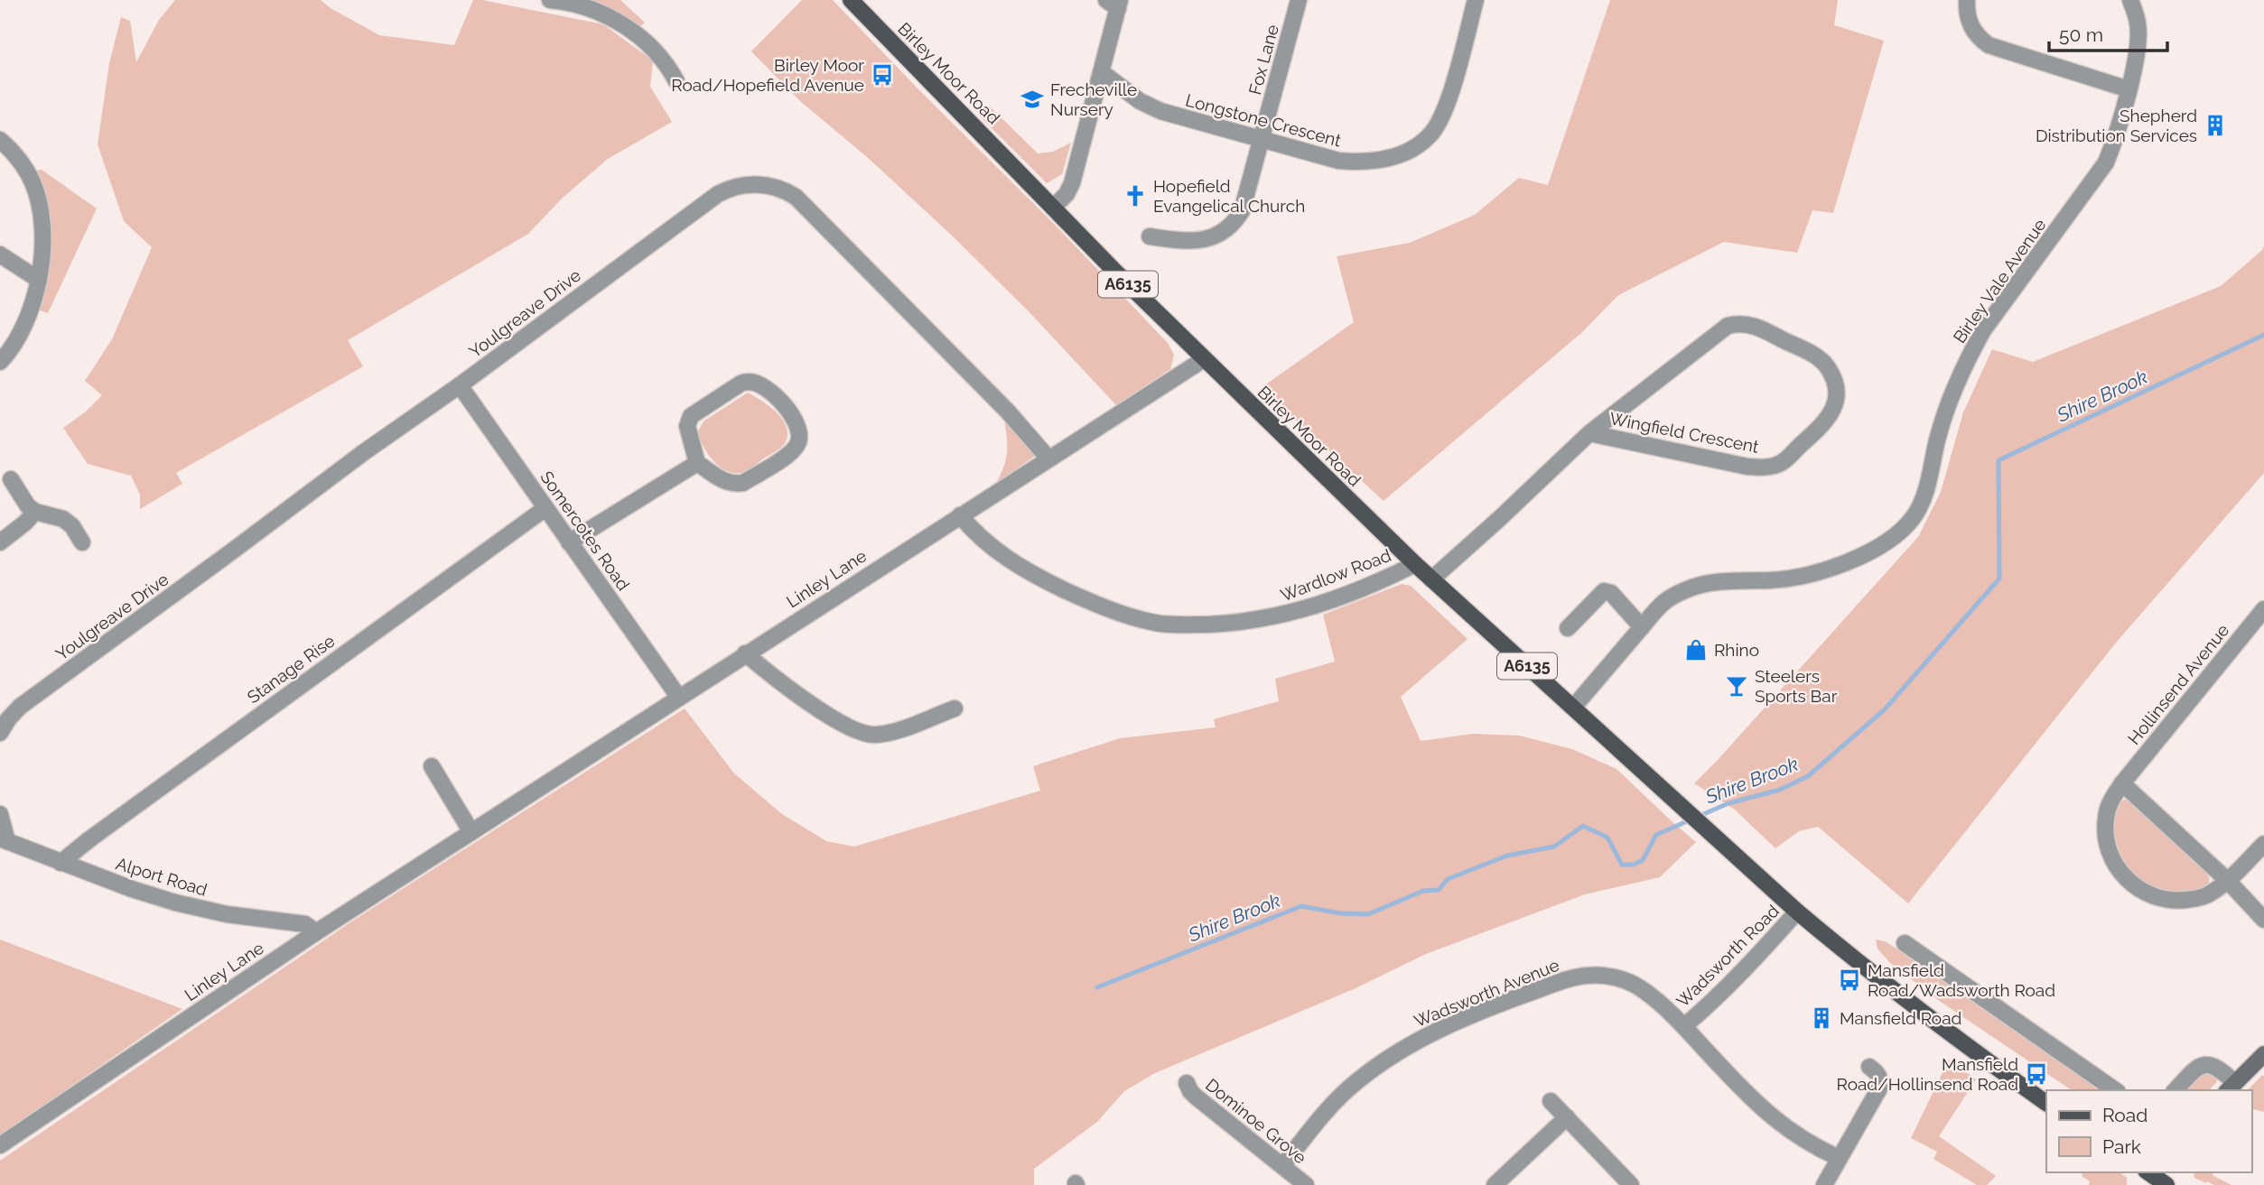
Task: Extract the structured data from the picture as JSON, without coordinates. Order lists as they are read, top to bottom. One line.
{"streets":{"main road":["Birley Moor Road","A6135"],"street":["Fox Lane","Longstone Crescent","Birley Vale Avenue","Youlgreave Drive","Wingfield Crescent","Somercotes Road","Wardlow Road","Linley Lane","Stanage Rise","Hollinsend Avenue","Alport Road","Wadsworth Road","Wadsworth Avenue","Dominoe Grove"]},"crossings":[["Fox Lane","Longstone Crescent"],["Birley Moor Road","Birley Vale Avenue"],["Birley Moor Road","A6135"],["Birley Moor Road","Wingfield Crescent"],["Birley Moor Road","Wardlow Road"],["Birley Moor Road","Linley Lane"],["Birley Moor Road","Wadsworth Road"],["A6135","Wadsworth Road"],["Youlgreave Drive","Somercotes Road"],["Youlgreave Drive","Linley Lane"],["Somercotes Road","Linley Lane"],["Somercotes Road","Stanage Rise"],["Wardlow Road","Linley Lane"],["Linley Lane","Alport Road"],["Stanage Rise","Alport Road"],["Wadsworth Road","Wadsworth Avenue"],["Wadsworth Avenue","Dominoe Grove"]],"water":["Shire Brook"],"places":{"bus stop":["Birley Moor Road/Hopefield Avenue","Mansfield Road/Wadsworth Road","Mansfield Road/Hollinsend Road"],"school or university":["Frecheville Nursery"],"building":["Shepherd Distribution Services","Mansfield Road"],"church":["Hopefield Evangelical Church"],"shop":["Rhino"],"bar":["Steelers Sports Bar"]},"legend":["Road","Park"],"scale_bar":"50 m"}
